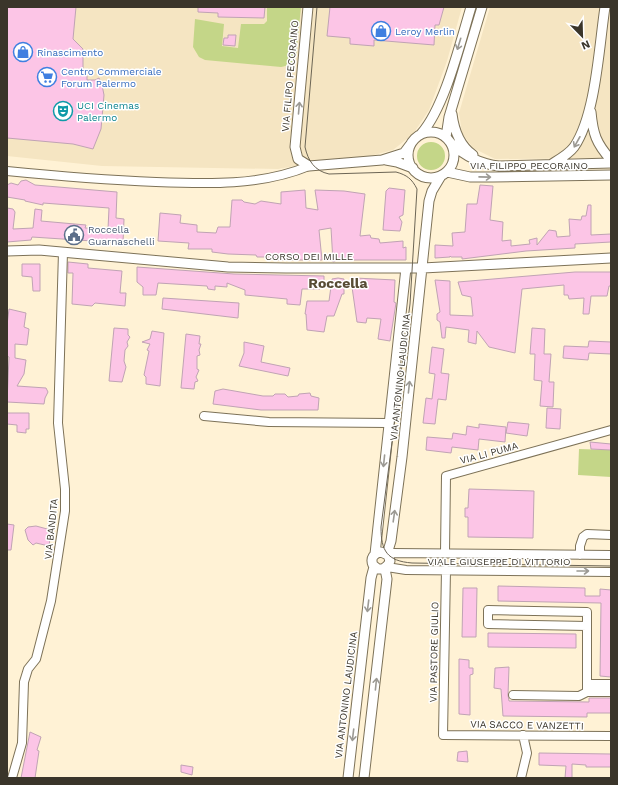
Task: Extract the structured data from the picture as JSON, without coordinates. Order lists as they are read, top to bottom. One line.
{"streets":{"street":["VIA FILIPO PECORAINO","VIA FILIPPO PECORAINO","CORSO DEI MILLE","VIA ANTONINO LAUDICINA","VIA LI PUMA","VIA BANDITA","VIALE GIUSEPPE DI VITTORIO","VIA PASTORE GIULIO","VIA SACCO E VANZETTI"]},"crossings":[["CORSO DEI MILLE","VIA ANTONINO LAUDICINA"],["CORSO DEI MILLE","VIA BANDITA"],["VIA ANTONINO LAUDICINA","VIALE GIUSEPPE DI VITTORIO"],["VIA LI PUMA","VIALE GIUSEPPE DI VITTORIO"],["VIALE GIUSEPPE DI VITTORIO","VIA PASTORE GIULIO"],["VIA PASTORE GIULIO","VIA SACCO E VANZETTI"]],"one_way":["VIA FILIPO PECORAINO"],"districts":["Roccella"],"places":{"shop":["Leroy Merlin","Rinascimento"],"supermarket":["Centro Commerciale Forum Palermo"],"theatre":["UCI Cinemas Palermo"],"public building":["Roccella Guarnaschelli"]},"north":"bottom right"}
